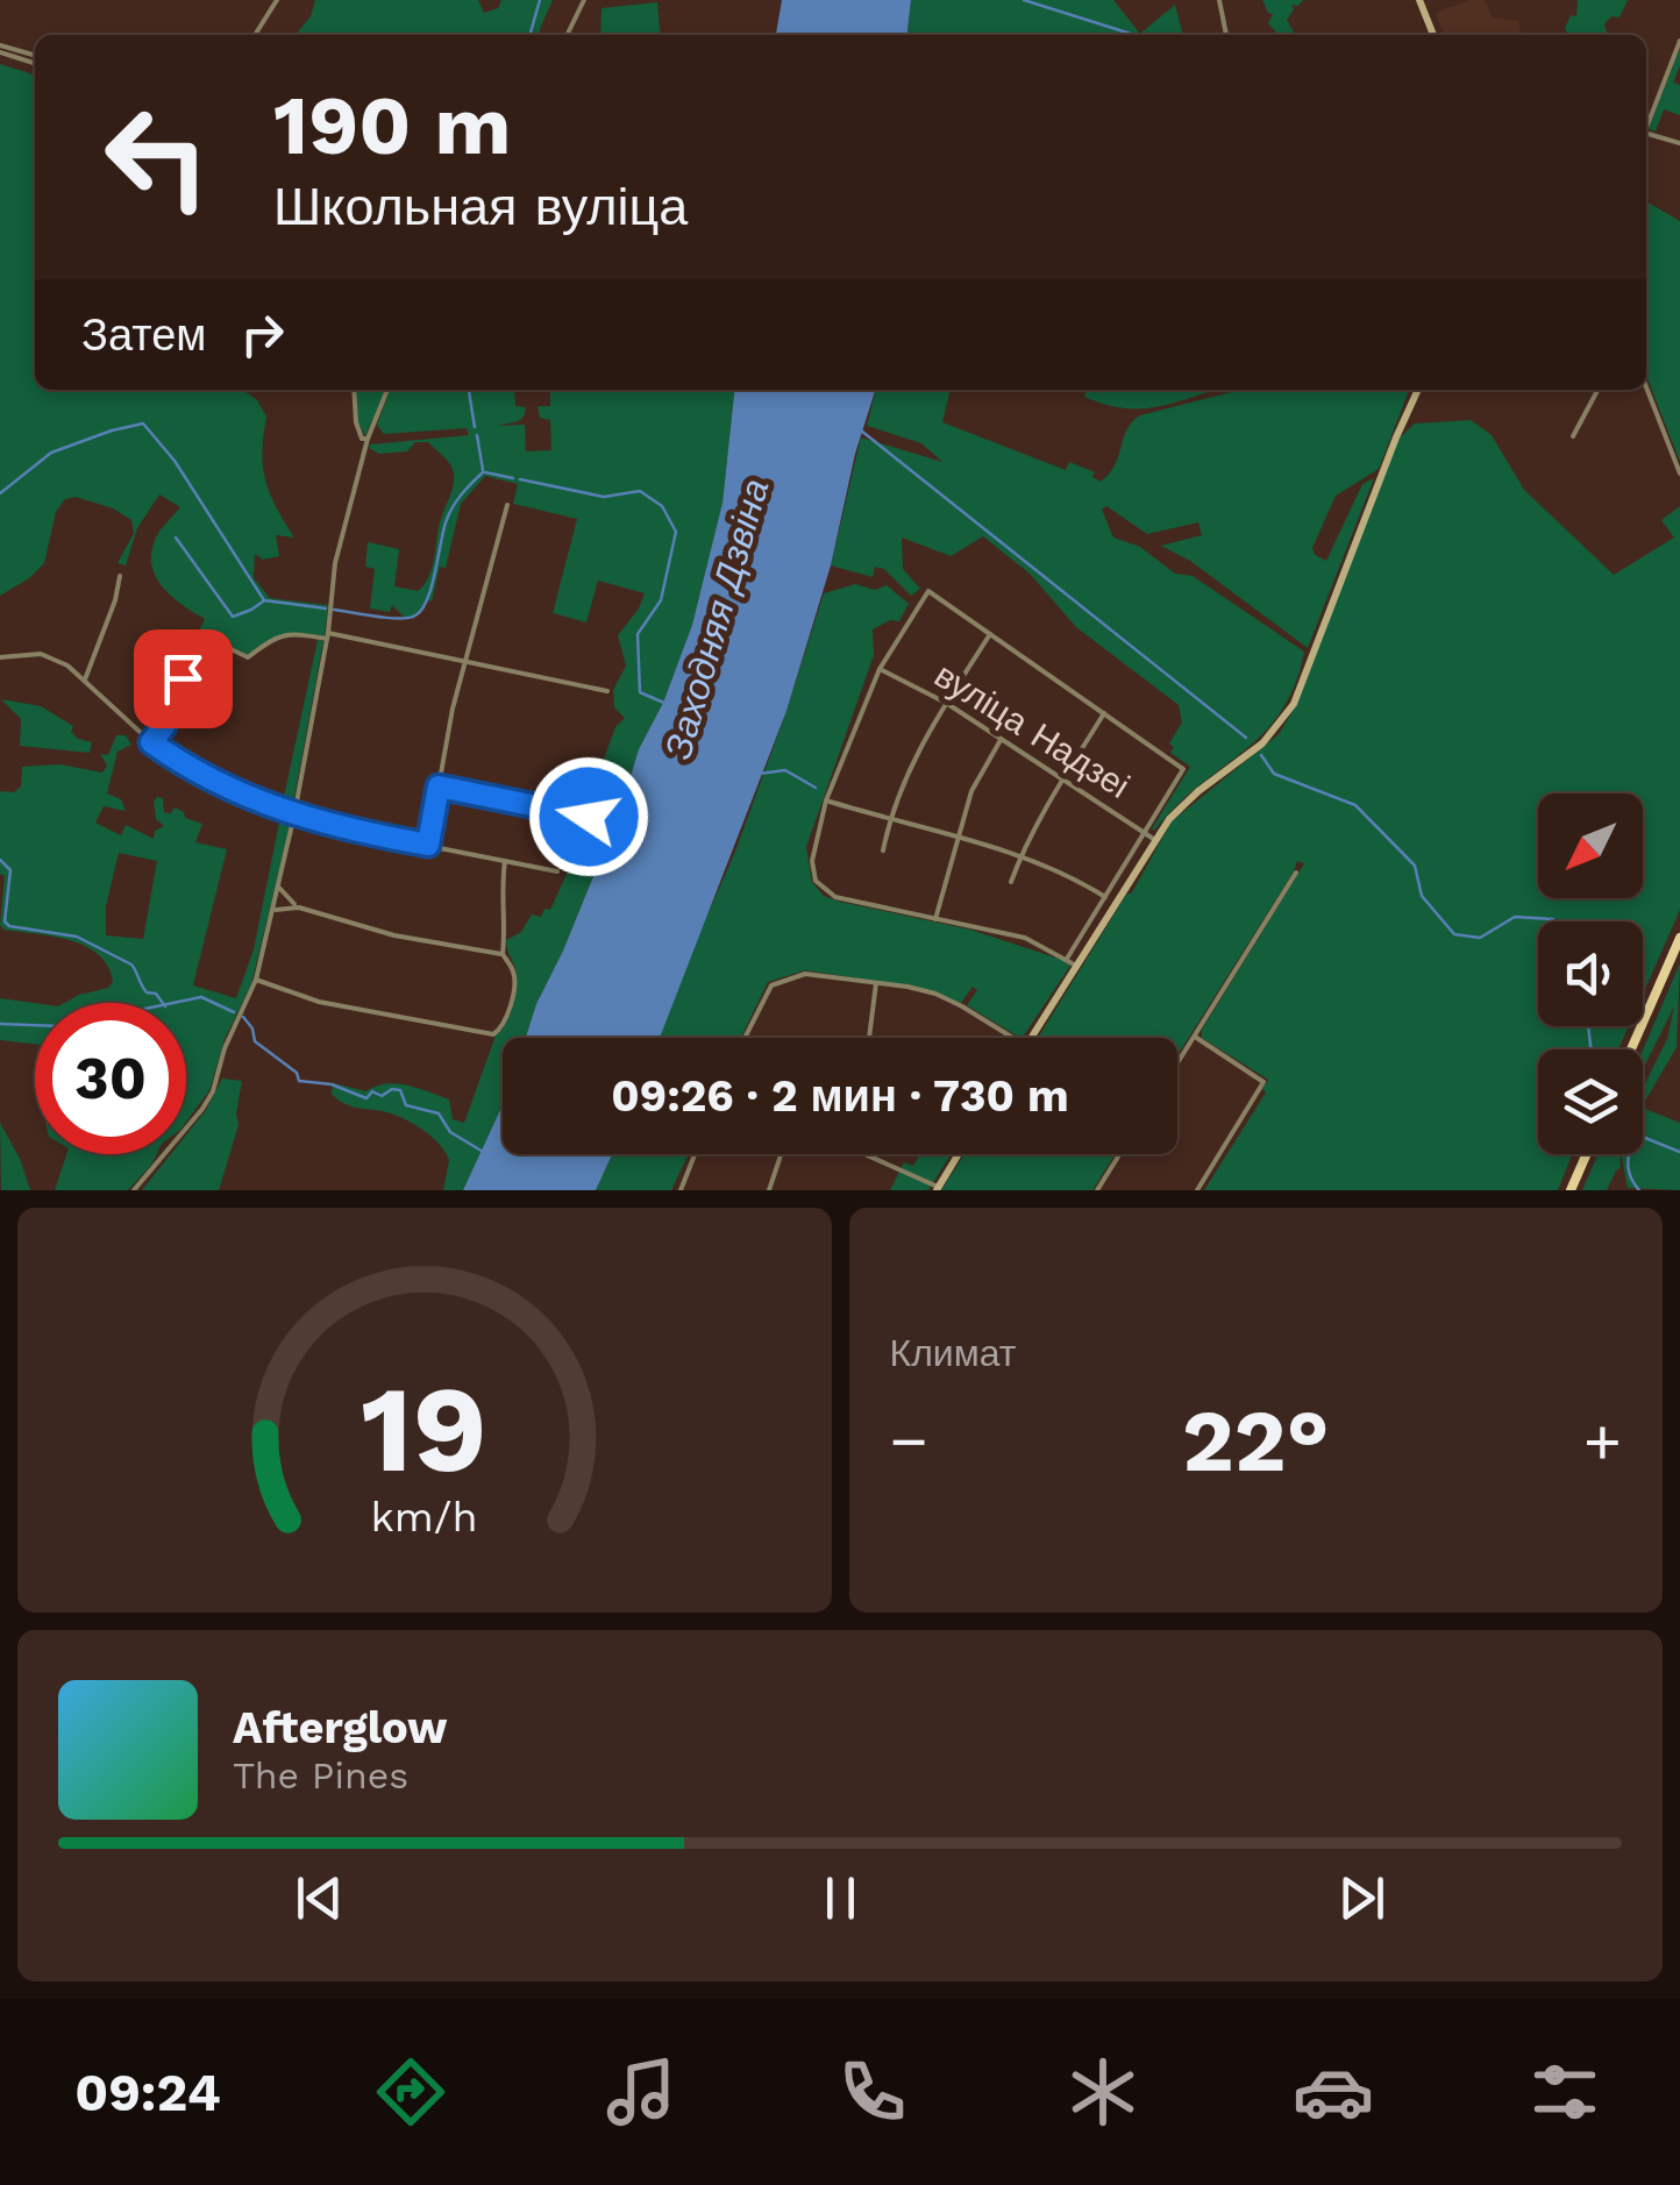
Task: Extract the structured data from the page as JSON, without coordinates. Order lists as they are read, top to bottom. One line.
{"streets":{"street":["вуліца Надзеі"]},"water":["Заходняя Дзвіна"],"north":"bottom left","page":{"turn":["190 m","Школьная вуліца"],"then":"Затем","limit":"30","trip":"09:26 · 2 мин · 730 m","tile":"Климат","heat":["−","22°","+"],"song":["Afterglow","The Pines"],"tabs":"09:24","gauge":["19","km/h"]}}
